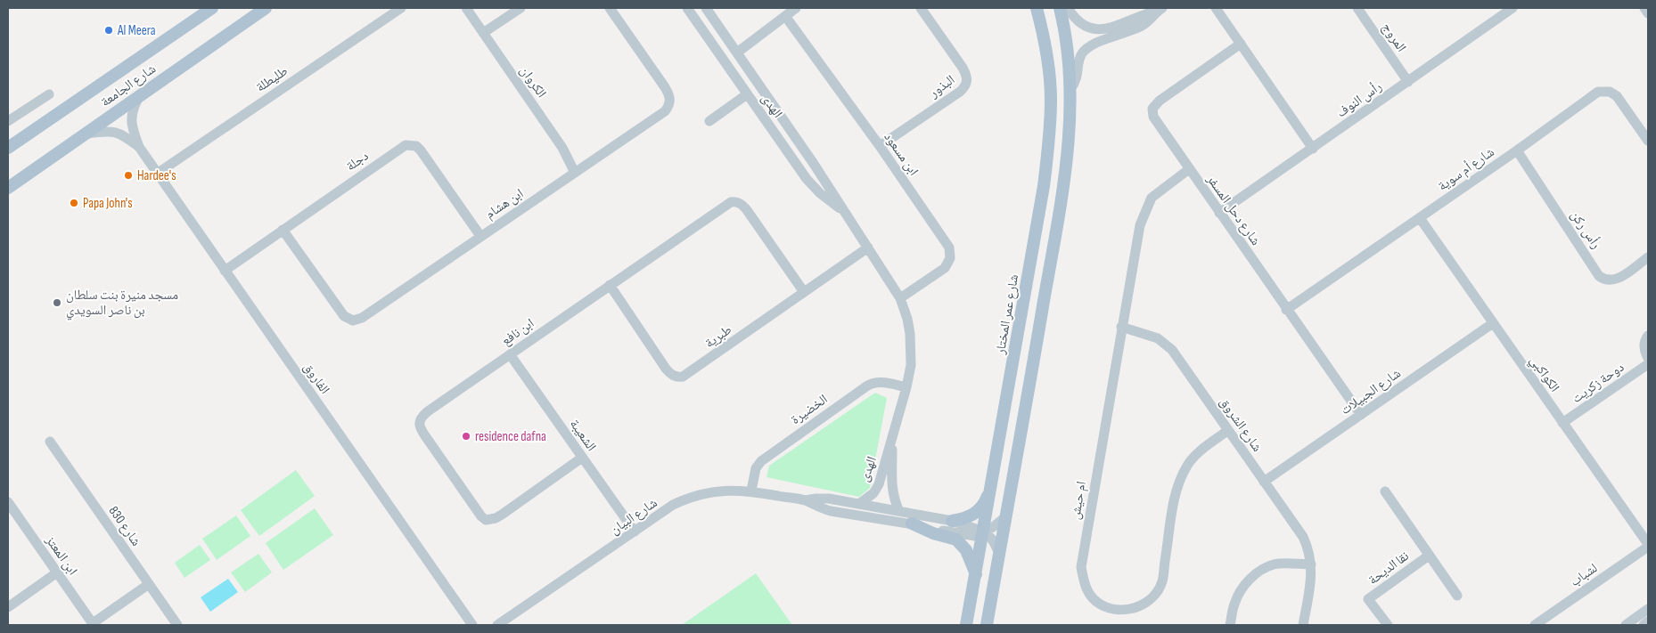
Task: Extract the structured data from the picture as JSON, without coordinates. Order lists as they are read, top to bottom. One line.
{"streets":{"main road":["شارع الجامعة","شارع عمر المختار"],"street":["المروج","طليطلة","الكروان","البذور","رأس النوف","الهدى","ابن مسعود","دجلة","شارع أم سوية","ابن هشام","شارع دحل المسفر","رأس ركن","ابن نافع","طبرية","الكواكبي","الفاروق","دوحة زكريت","شارع الجبيلات","الخضيرة","شارع الشروق","الشعيبة","ام حيش","شارع البيان","شارع 830","ابن المعتز","نقا الديحة","لشباب"]},"crossings":[["المروج","رأس النوف"],["طليطلة","الفاروق"],["الكروان","ابن هشام"],["شارع الجامعة","الفاروق"],["البذور","ابن مسعود"],["رأس النوف","شارع دحل المسفر"],["الهدى","ابن مسعود"],["الهدى","طبرية"],["الهدى","الخضيرة"],["الهدى","شارع البيان"],["دجلة","ابن هشام"],["دجلة","الفاروق"],["شارع أم سوية","شارع دحل المسفر"],["شارع أم سوية","رأس ركن"],["شارع أم سوية","الكواكبي"],["شارع دحل المسفر","شارع الجبيلات"],["شارع دحل المسفر","ام حيش"],["شارع عمر المختار","شارع البيان"],["ابن نافع","طبرية"],["ابن نافع","الشعيبة"],["الكواكبي","دوحة زكريت"],["الكواكبي","شارع الجبيلات"],["الكواكبي","لشباب"],["شارع الجبيلات","شارع الشروق"],["الخضيرة","شارع البيان"],["شارع الشروق","ام حيش"],["الشعيبة","شارع البيان"],["شارع 830","ابن المعتز"]],"places":["Al Meera","Hardee's","Papa John's","مسجد منيرة بنت سلطان بن ناصر السويدي","residence dafna"]}
